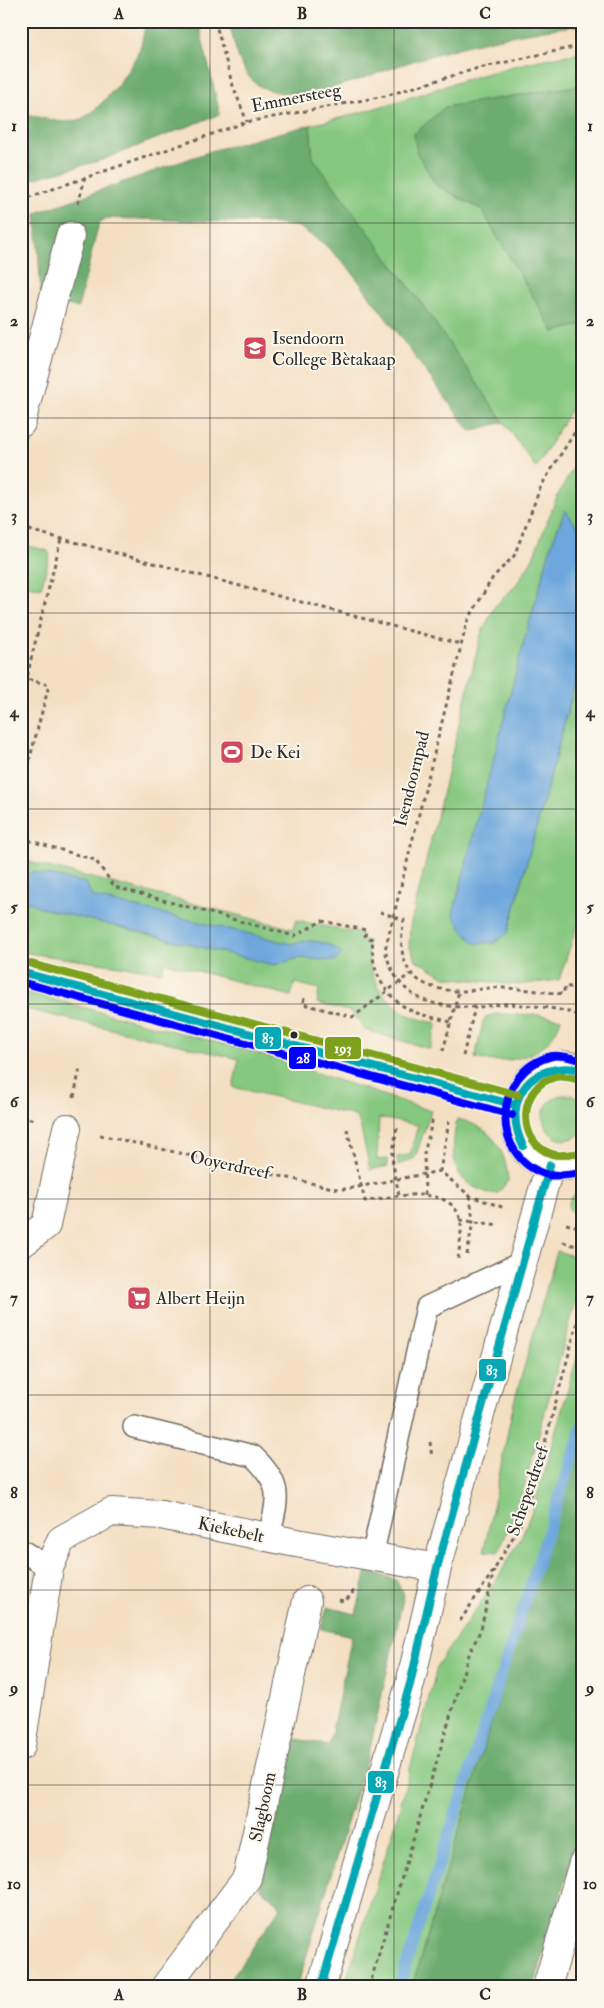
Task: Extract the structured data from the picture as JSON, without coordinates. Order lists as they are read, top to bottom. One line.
{"streets":{"street":["Kiekebelt","Slagboom"],"path":["Emmersteeg","Isendoornpad","Ooyerdreef","Scheperdreef"]},"places":{"school or university":["Isendoorn College Bètakaap"],"sports":["De Kei"],"supermarket":["Albert Heijn"]},"lines":["transit line 193","transit line 83","transit line 28"],"grid":{"columns":["A","B","C"],"rows":["1","2","3","4","5","6","7","8","9","10"]}}
